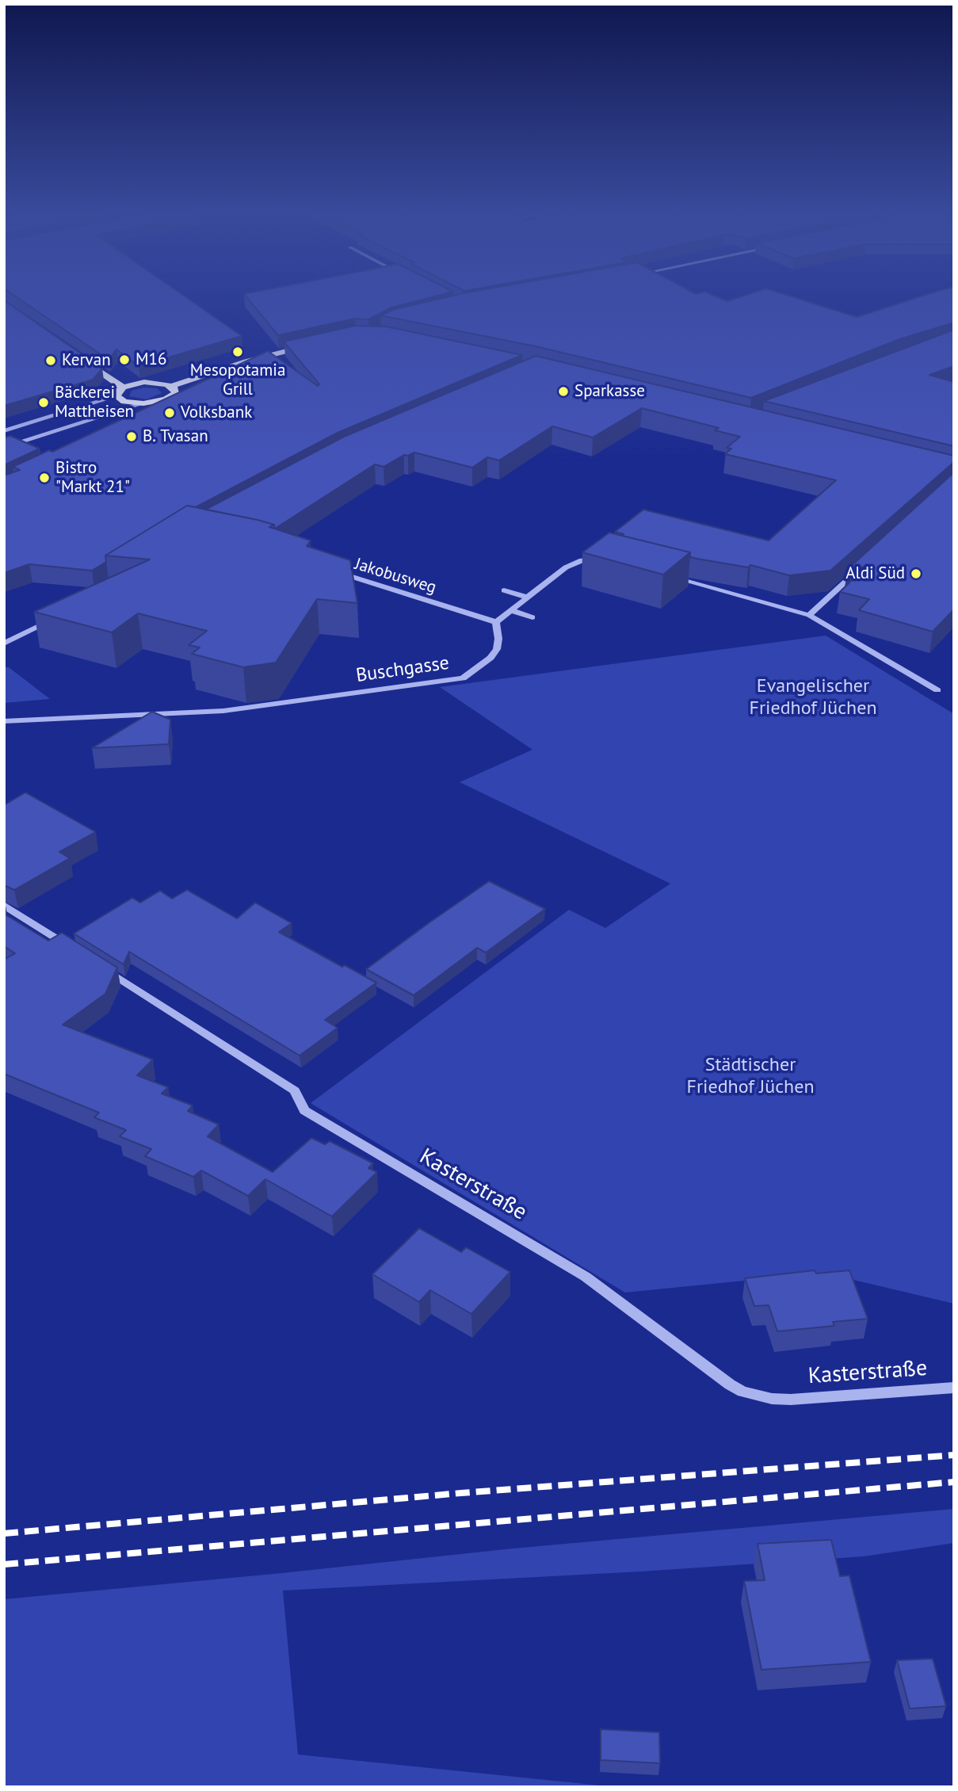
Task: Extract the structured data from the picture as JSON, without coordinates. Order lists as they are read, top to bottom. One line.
{"streets":{"street":["Jakobusweg","Buschgasse","Kasterstraße"]},"crossings":[["Jakobusweg","Buschgasse"]],"parks":["Evangelischer Friedhof Jüchen","Städtischer Friedhof Jüchen"],"places":["Mesopotamia Grill","M16","Kervan","Sparkasse","Bäckerei Mattheisen","Volksbank","B. Tvasan","Bistro \"Markt 21\"","Aldi Süd"]}
